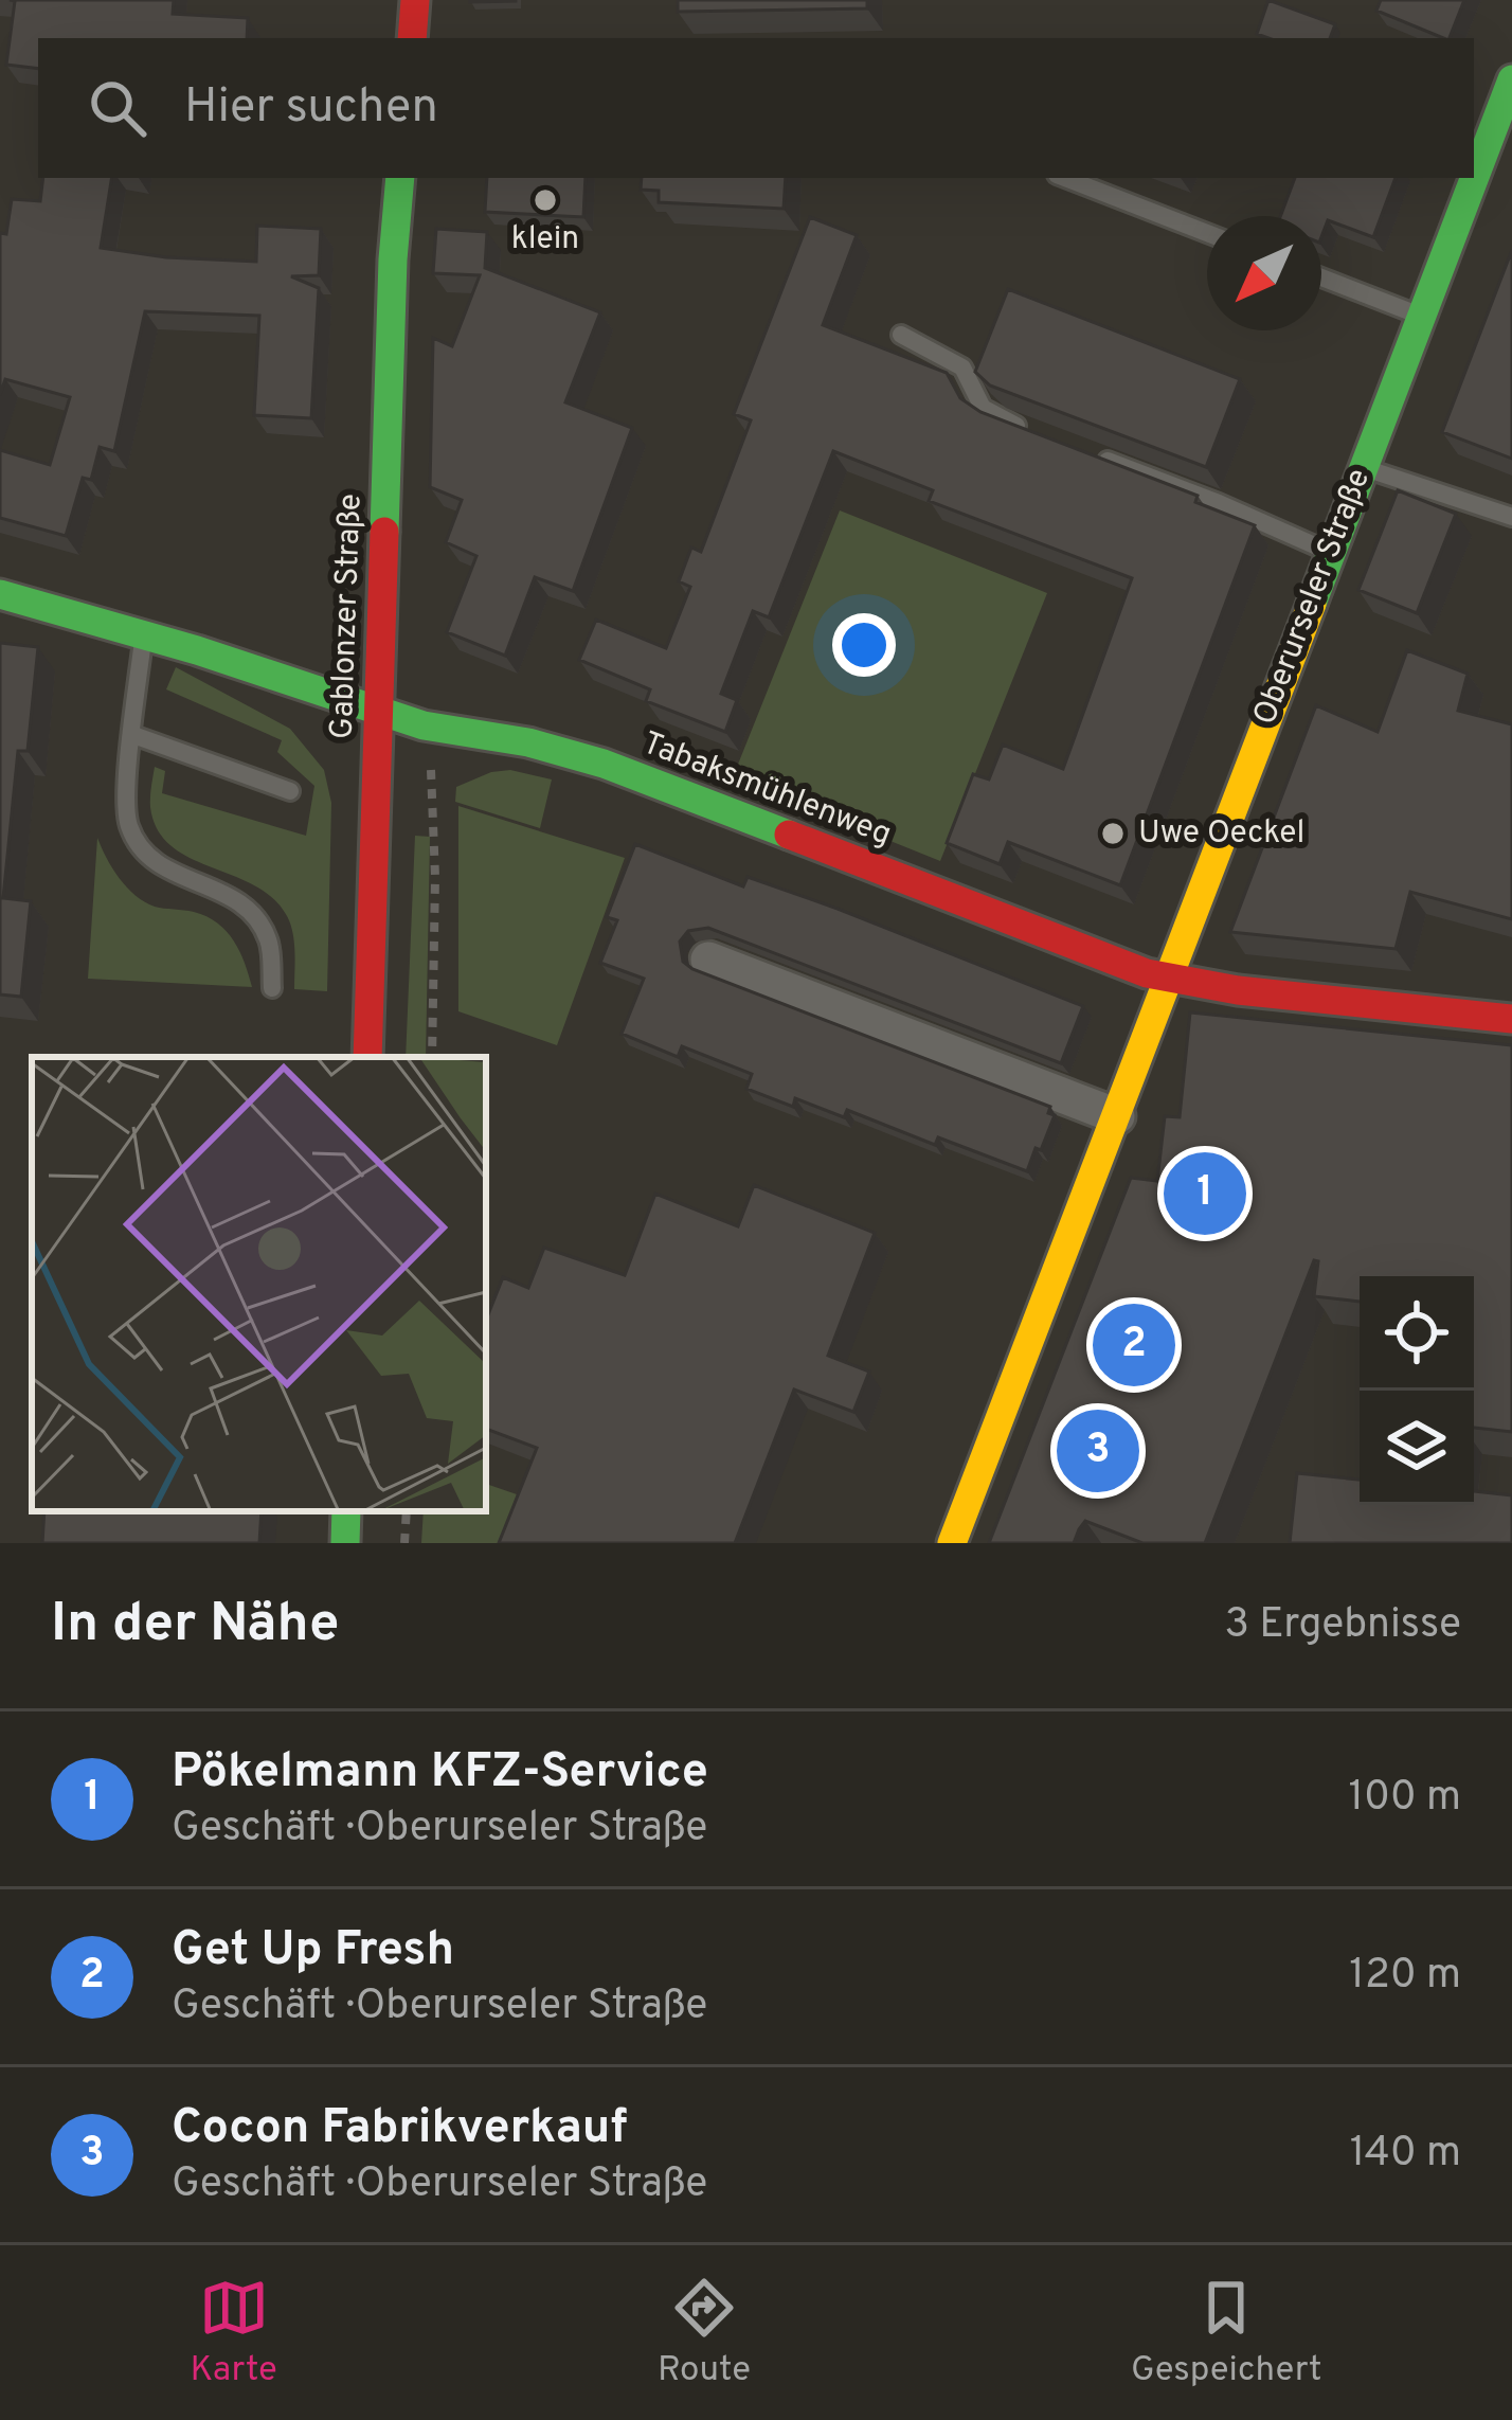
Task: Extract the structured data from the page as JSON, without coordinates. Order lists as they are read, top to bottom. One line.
{"streets":{"street":["Oberurseler Straße","Gablonzer Straße","Tabaksmühlenweg"]},"crossings":[["Oberurseler Straße","Tabaksmühlenweg"],["Gablonzer Straße","Tabaksmühlenweg"]],"places":["klein","Uwe Oeckel"],"north":"bottom left","page":{"search":"Hier suchen","pins":["1","2","3"],"heading":["In der Nähe","3 Ergebnisse"],"list":[{"mark":"1","name":"Pökelmann KFZ-Service","note":"Geschäft · Oberurseler Straße","value":"100 m"},{"mark":"2","name":"Get Up Fresh","note":"Geschäft · Oberurseler Straße","value":"120 m"},{"mark":"3","name":"Cocon Fabrikverkauf","note":"Geschäft · Oberurseler Straße","value":"140 m"}],"nav":["Karte","Route","Gespeichert"]}}
